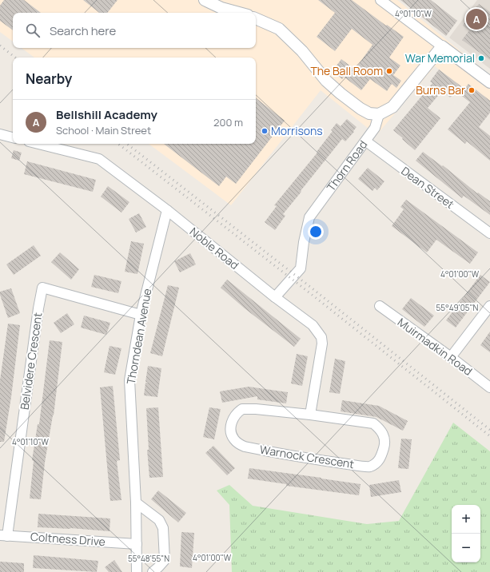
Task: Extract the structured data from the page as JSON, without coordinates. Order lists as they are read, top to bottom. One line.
{"streets":{"street":["Thorn Road","Dean Street","Noble Road","Thorndean Avenue","Muirmadkin Road","Belvidere Crescent","Warnock Crescent","Coltness Drive"]},"crossings":[["Thorn Road","Dean Street"],["Thorn Road","Noble Road"],["Noble Road","Thorndean Avenue"],["Noble Road","Warnock Crescent"],["Thorndean Avenue","Belvidere Crescent"],["Thorndean Avenue","Coltness Drive"],["Belvidere Crescent","Coltness Drive"]],"places":["War Memorial","The Ball Room","Burns Bar","Morrisons"],"page":{"pins":"A","search":"Search here","heading":"Nearby","list":[{"mark":"A","name":"Bellshill Academy","note":"School · Main Street","value":"200 m"}],"map_buttons":["+","−"]},"coordinates":["4°01'10\"W","4°01'00\"W","55°49'05\"N","55°48'55\"N"]}
